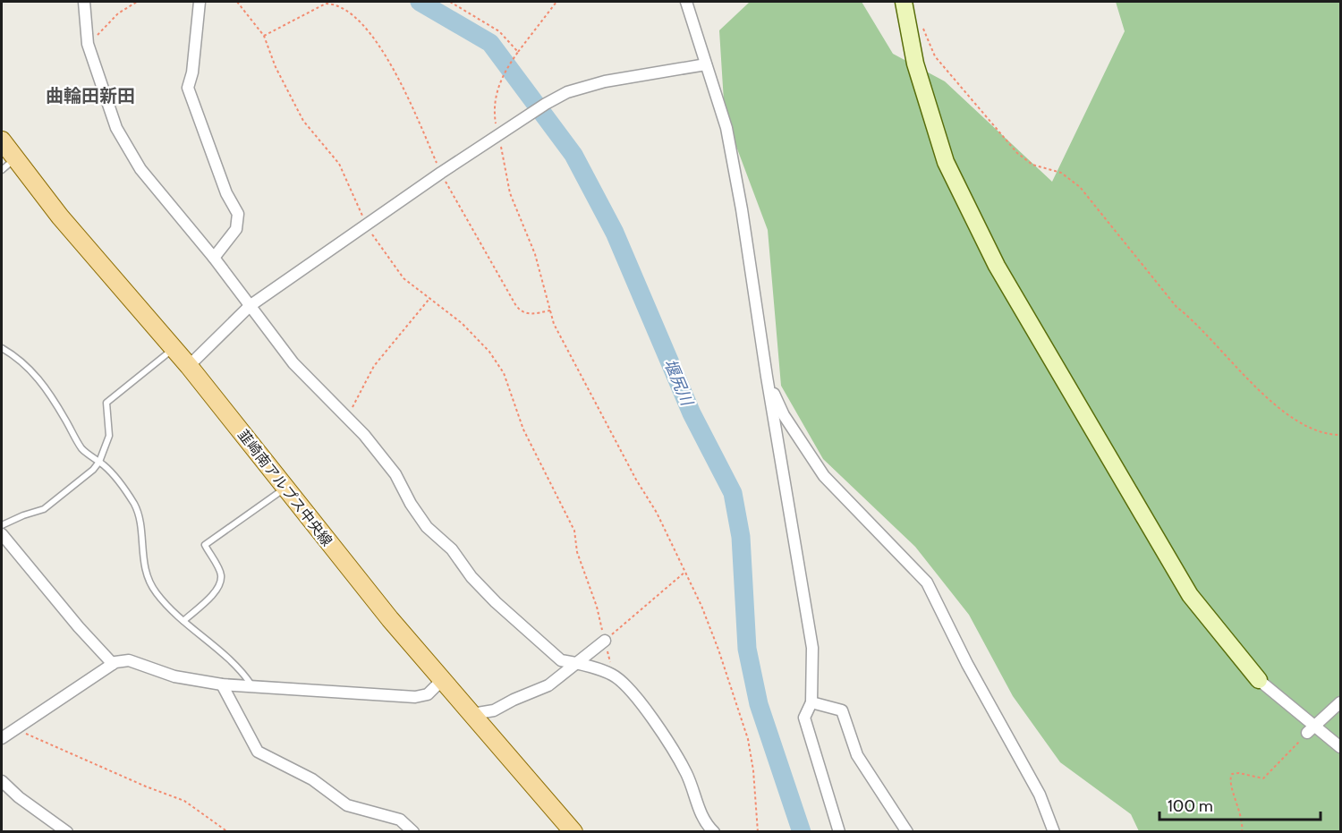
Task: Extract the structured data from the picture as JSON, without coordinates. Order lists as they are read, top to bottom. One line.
{"streets":{"main road":["韮崎南アルプス中央線"]},"districts":["曲輪田新田"],"water":["堰尻川"],"scale_bar":"100 m"}
